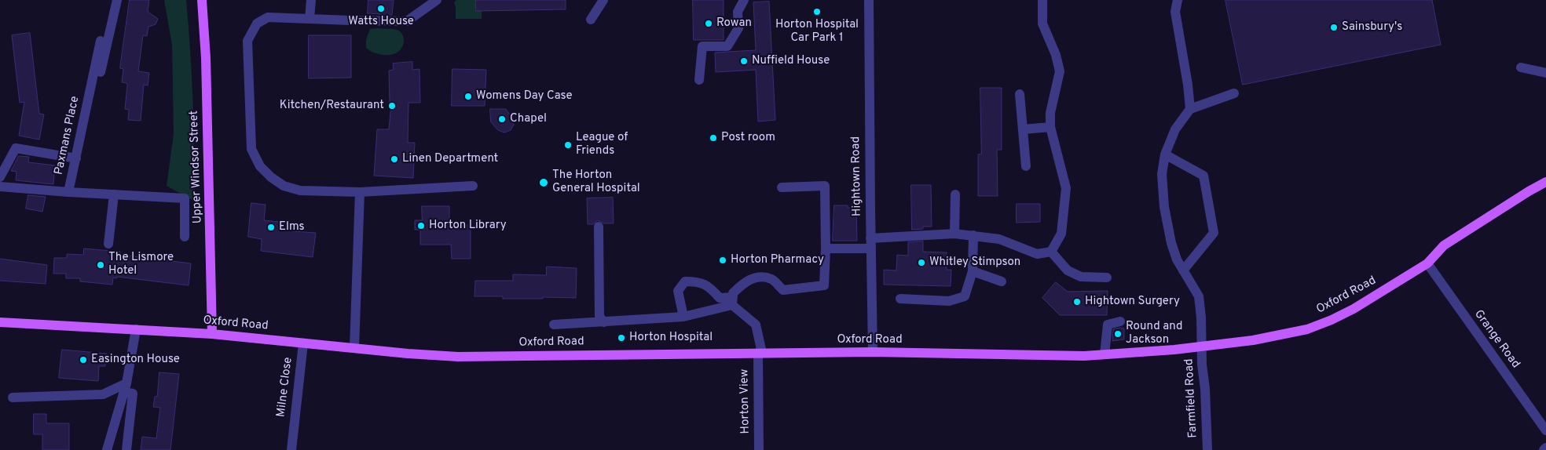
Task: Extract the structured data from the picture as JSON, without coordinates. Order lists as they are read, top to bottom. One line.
{"streets":{"main road":["Upper Windsor Street","Oxford Road"],"street":["Paxmans Place","Hightown Road","Grange Road","Milne Close","Farmfield Road","Horton View"]},"crossings":[["Upper Windsor Street","Oxford Road"],["Hightown Road","Oxford Road"],["Oxford Road","Grange Road"],["Oxford Road","Milne Close"],["Oxford Road","Farmfield Road"],["Oxford Road","Horton View"]],"places":["Watts House","Horton Hospital Car Park 1","Rowan","Sainsbury's","Nuffield House","Womens Day Case","Kitchen/Restaurant","Chapel","Post room","League of Friends","Linen Department","The Horton General Hospital","Horton Library","Elms","Horton Pharmacy","Whitley Stimpson","The Lismore Hotel","Hightown Surgery","Round and Jackson","Horton Hospital","Easington House"]}
